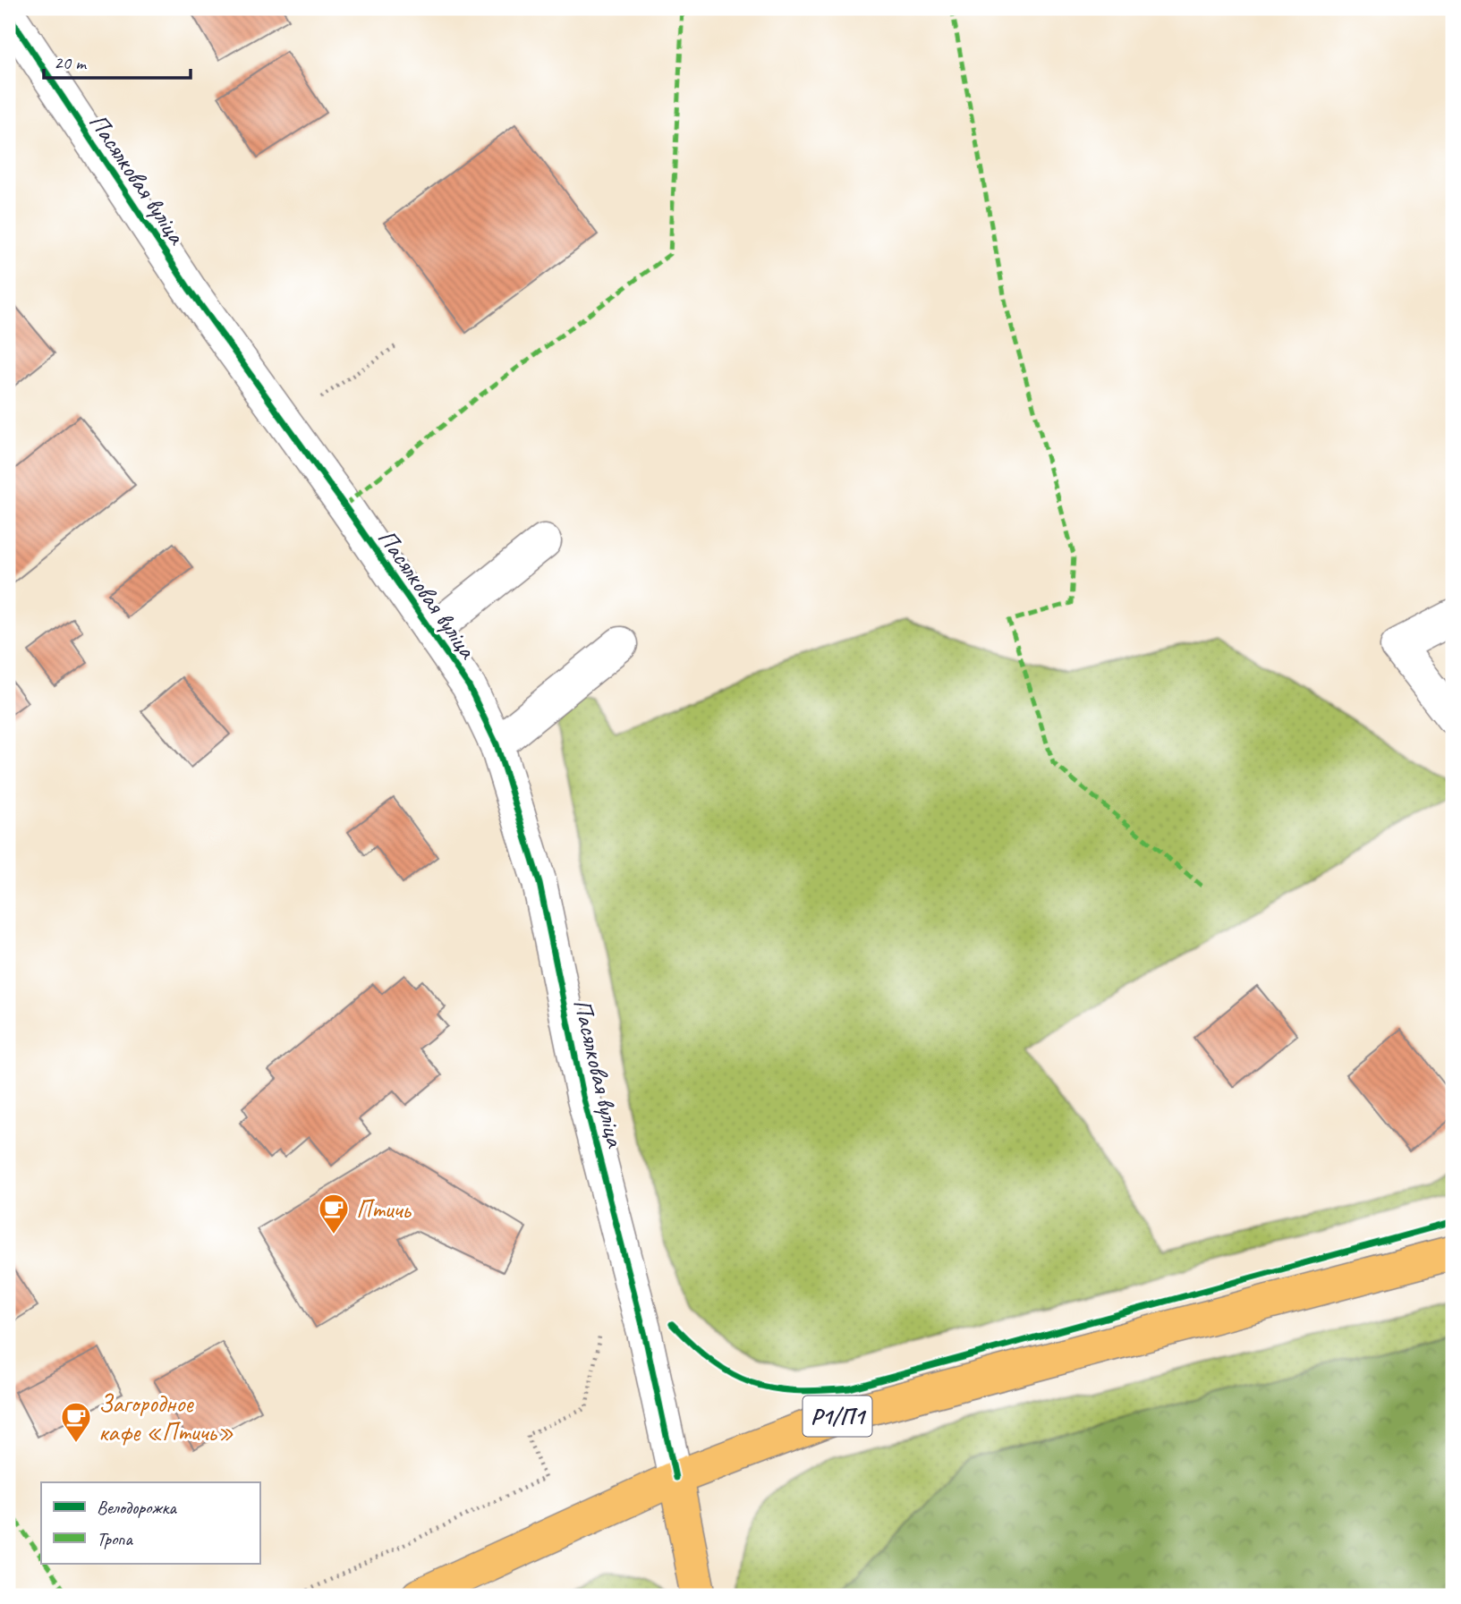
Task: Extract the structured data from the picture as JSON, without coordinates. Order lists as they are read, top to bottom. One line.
{"streets":{"main road":["Р1/П1"],"street":["Пасялковая вуліца"]},"crossings":[["Пасялковая вуліца","Р1/П1"]],"places":{"cafe":["Птичь","Загородное кафе «Птичь»"]},"legend":["Велодорожка","Тропа"],"scale_bar":"20 m"}
